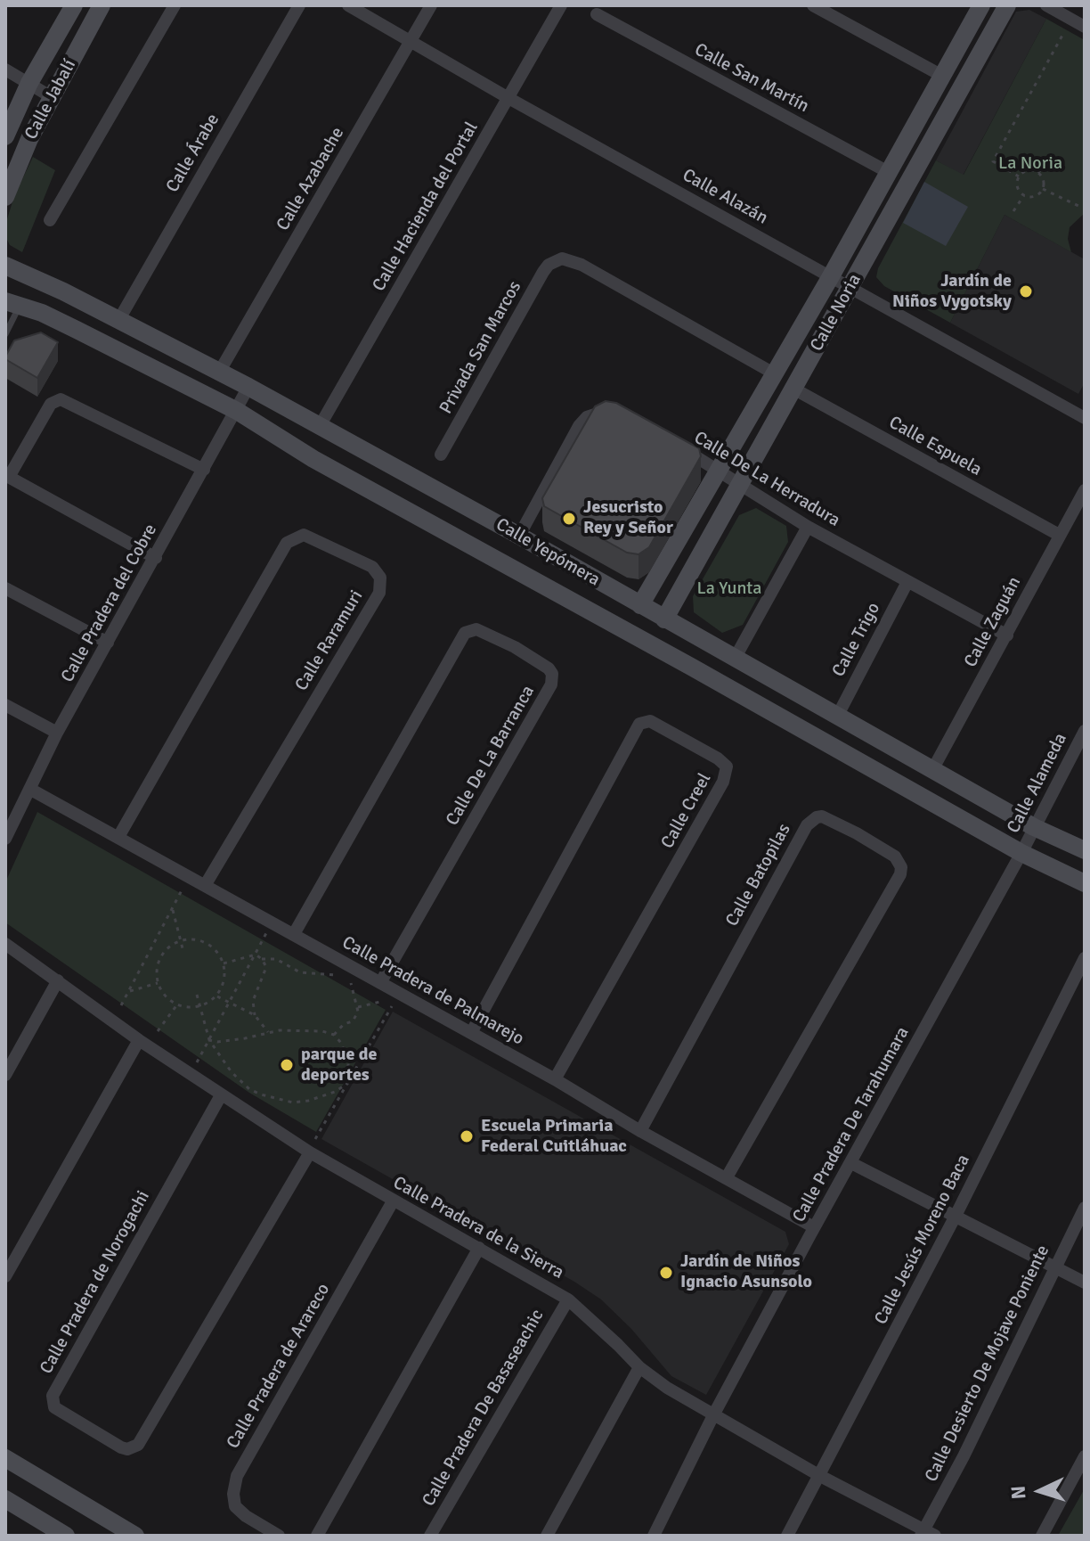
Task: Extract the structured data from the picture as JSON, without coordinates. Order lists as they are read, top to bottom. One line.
{"streets":{"main road":["Calle Jabalí","Calle Noria","Calle Yepómera"],"street":["Calle San Martín","Calle Árabe","Calle Azabache","Calle Alazán","Calle Hacienda del Portal","Privada San Marcos","Calle Espuela","Calle De La Herradura","Calle Pradera del Cobre","Calle Zaguán","Calle Trigo","Calle Raramuri","Calle De La Barranca","Calle Alameda","Calle Creel","Calle Batopilas","Calle Pradera de Palmarejo","Calle Pradera De Tarahumara","Calle Pradera de la Sierra","Calle Jesús Moreno Baca","Calle Pradera de Norogachi","Calle Desierto De Mojave Poniente","Calle Pradera de Arareco","Calle Pradera De Basaseachic"]},"crossings":[["Calle San Martín","Calle Noria"],["Calle Árabe","Calle Yepómera"],["Calle Azabache","Calle Alazán"],["Calle Azabache","Calle Yepómera"],["Calle Alazán","Calle Hacienda del Portal"],["Calle Alazán","Calle Noria"],["Calle Hacienda del Portal","Calle Yepómera"],["Calle Noria","Privada San Marcos"],["Calle Noria","Calle Espuela"],["Calle Noria","Calle De La Herradura"],["Calle Noria","Calle Yepómera"],["Calle Espuela","Calle Zaguán"],["Calle De La Herradura","Calle Zaguán"],["Calle De La Herradura","Calle Trigo"],["Calle Yepómera","Calle Pradera del Cobre"],["Calle Yepómera","Calle Zaguán"],["Calle Yepómera","Calle Trigo"],["Calle Yepómera","Calle Alameda"],["Calle Yepómera","Calle Pradera De Tarahumara"],["Calle Pradera del Cobre","Calle Pradera de Palmarejo"],["Calle Raramuri","Calle Pradera de Palmarejo"],["Calle De La Barranca","Calle Pradera de Palmarejo"],["Calle Alameda","Calle Pradera De Tarahumara"],["Calle Creel","Calle Pradera de Palmarejo"],["Calle Batopilas","Calle Pradera de Palmarejo"],["Calle Pradera de Palmarejo","Calle Pradera De Tarahumara"],["Calle Pradera De Tarahumara","Calle Pradera de la Sierra"],["Calle Pradera de la Sierra","Calle Jesús Moreno Baca"],["Calle Pradera de la Sierra","Calle Pradera de Norogachi"],["Calle Pradera de la Sierra","Calle Desierto De Mojave Poniente"],["Calle Pradera de la Sierra","Calle Pradera de Arareco"],["Calle Pradera de la Sierra","Calle Pradera De Basaseachic"]],"parks":["La Noria","La Yunta"],"places":["Jardín de Niños Vygotsky","Jesucristo Rey y Señor","parque de deportes","Escuela Primaria Federal Cuitláhuac","Jardín de Niños Ignacio Asunsolo"],"north":"left"}
